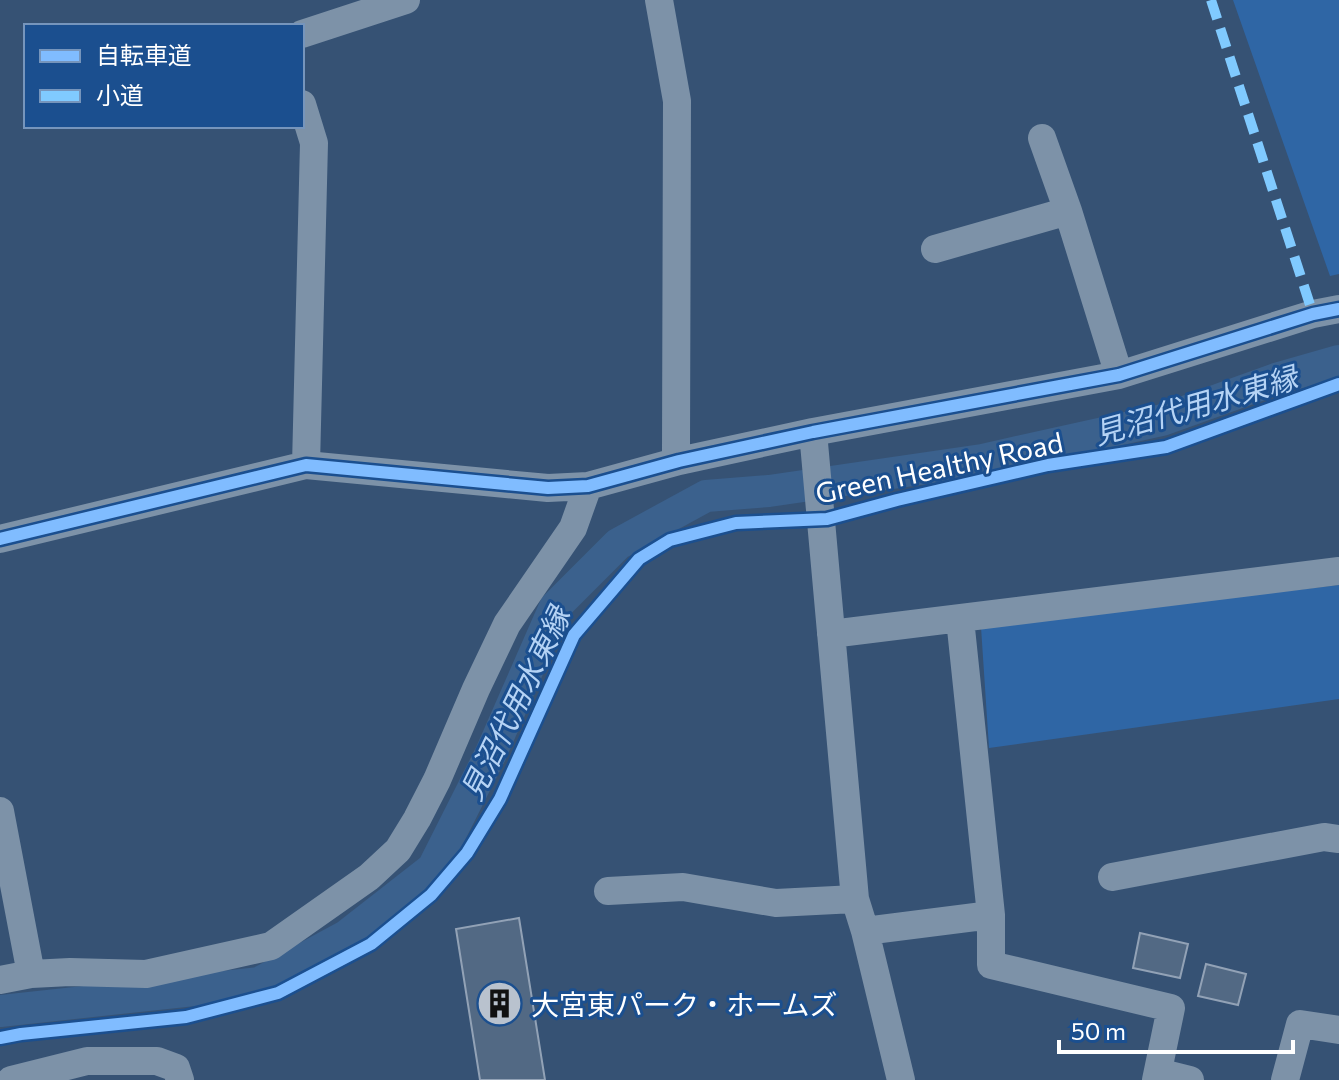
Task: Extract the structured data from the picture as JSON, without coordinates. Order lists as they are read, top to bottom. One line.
{"streets":{"cycle path":["Green Healthy Road"]},"water":["見沼代用水東縁"],"places":{"building":["大宮東パーク・ホームズ"]},"legend":["自転車道","小道"],"scale_bar":"50 m"}
